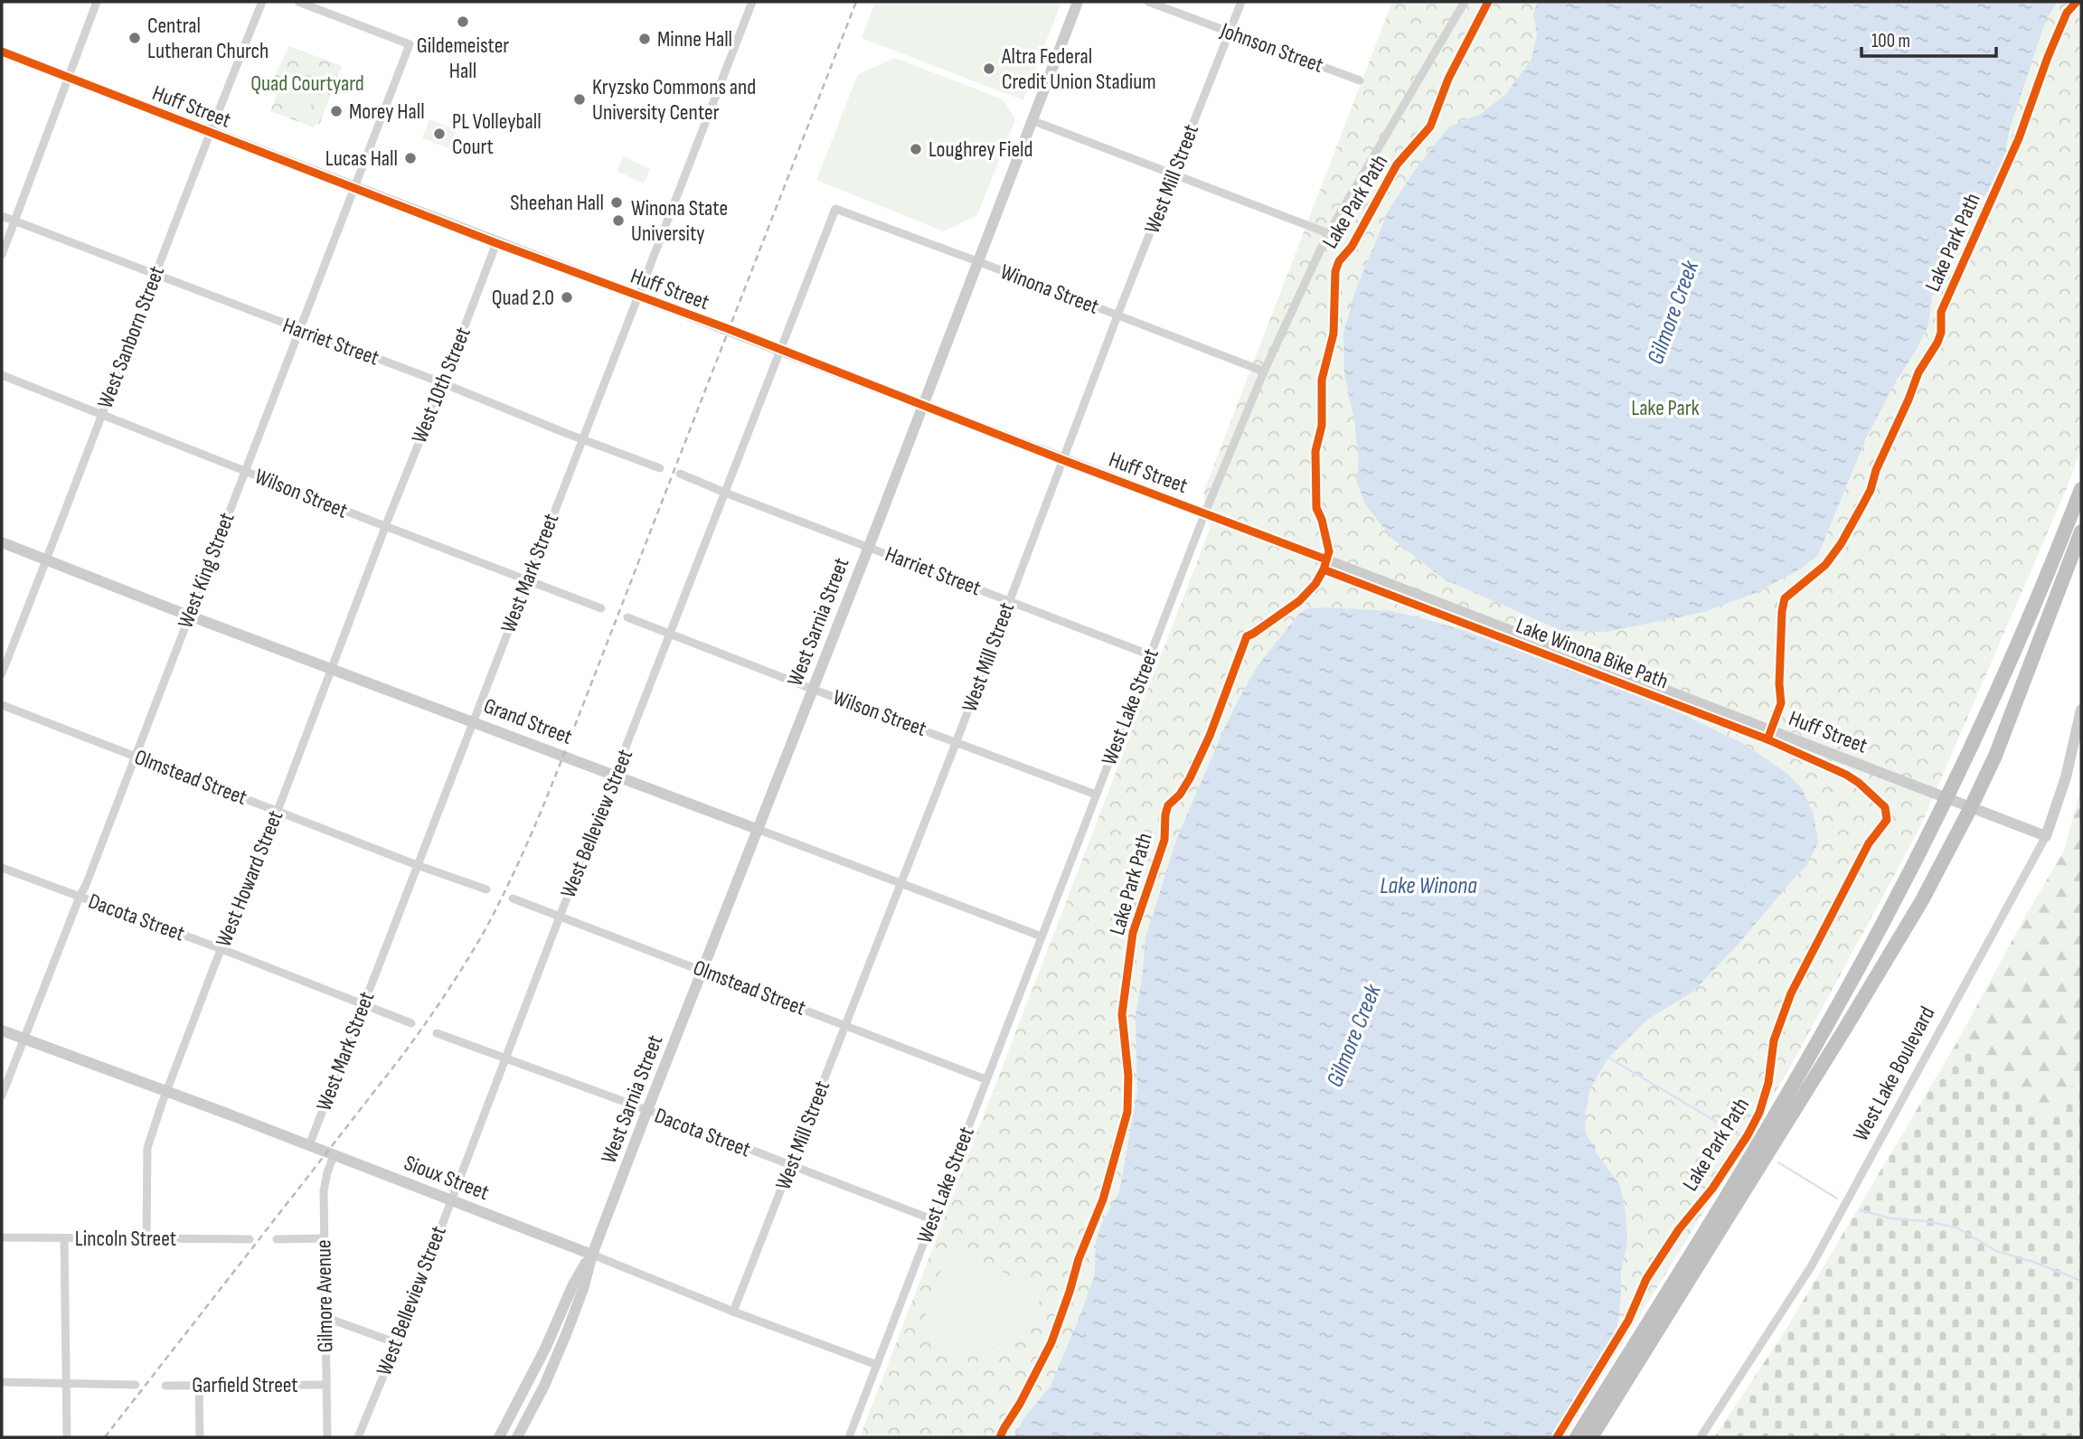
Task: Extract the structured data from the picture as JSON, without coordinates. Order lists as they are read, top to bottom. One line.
{"streets":{"street":["Johnson Street","Huff Street","West Mill Street","Winona Street","West Sanborn Street","Harriet Street","West 10th Street","Wilson Street","West King Street","West Mark Street","West Sarnia Street","West Lake Street","Grand Street","Olmstead Street","West Belleview Street","West Howard Street","Dacota Street","West Lake Boulevard","Sioux Street","Lincoln Street","Gilmore Avenue","Garfield Street"],"cycle path":["Lake Park Path","Lake Winona Bike Path"]},"crossings":[["Johnson Street","West Mill Street"],["Huff Street","West Mill Street"],["Huff Street","West Sanborn Street"],["Huff Street","West 10th Street"],["Huff Street","West King Street"],["Huff Street","West Mark Street"],["Huff Street","West Sarnia Street"],["Huff Street","West Lake Street"],["Huff Street","West Belleview Street"],["Huff Street","West Lake Boulevard"],["West Mill Street","Winona Street"],["West Mill Street","Harriet Street"],["West Mill Street","Wilson Street"],["West Mill Street","Grand Street"],["West Mill Street","Olmstead Street"],["West Mill Street","Dacota Street"],["West Mill Street","Sioux Street"],["Winona Street","West Sarnia Street"],["Winona Street","West Lake Street"],["Winona Street","West Belleview Street"],["West Sanborn Street","Harriet Street"],["West Sanborn Street","Wilson Street"],["West Sanborn Street","Grand Street"],["Harriet Street","West 10th Street"],["Harriet Street","West King Street"],["Harriet Street","West Mark Street"],["Harriet Street","West Sarnia Street"],["Harriet Street","West Lake Street"],["Harriet Street","West Belleview Street"],["West 10th Street","Wilson Street"],["West 10th Street","West Howard Street"],["Wilson Street","West King Street"],["Wilson Street","West Mark Street"],["Wilson Street","West Sarnia Street"],["Wilson Street","West Lake Street"],["Wilson Street","West Belleview Street"],["Wilson Street","West Howard Street"],["West King Street","Grand Street"],["West King Street","Olmstead Street"],["West King Street","Dacota Street"],["West King Street","Sioux Street"],["West Mark Street","Grand Street"],["West Mark Street","Olmstead Street"],["West Mark Street","Dacota Street"],["West Mark Street","Sioux Street"],["West Sarnia Street","Grand Street"],["West Sarnia Street","Olmstead Street"],["West Sarnia Street","Dacota Street"],["West Sarnia Street","Sioux Street"],["West Lake Street","Grand Street"],["West Lake Street","Olmstead Street"],["West Lake Street","Dacota Street"],["West Lake Street","Sioux Street"],["Grand Street","West Belleview Street"],["Grand Street","West Howard Street"],["Olmstead Street","West Belleview Street"],["Olmstead Street","West Howard Street"],["West Belleview Street","Dacota Street"],["West Belleview Street","Sioux Street"],["West Howard Street","Dacota Street"],["West Howard Street","Sioux Street"],["West Howard Street","Lincoln Street"],["Sioux Street","Gilmore Avenue"],["Gilmore Avenue","Garfield Street"]],"water":["Gilmore Creek","Lake Winona"],"parks":["Quad Courtyard","Lake Park"],"places":["Gildemeister Hall","Central Lutheran Church","Minne Hall","Altra Federal Credit Union Stadium","Kryzsko Commons and University Center","Morey Hall","PL Volleyball Court","Loughrey Field","Lucas Hall","Sheehan Hall","Winona State University","Quad 2.0"],"scale_bar":"100 m"}
